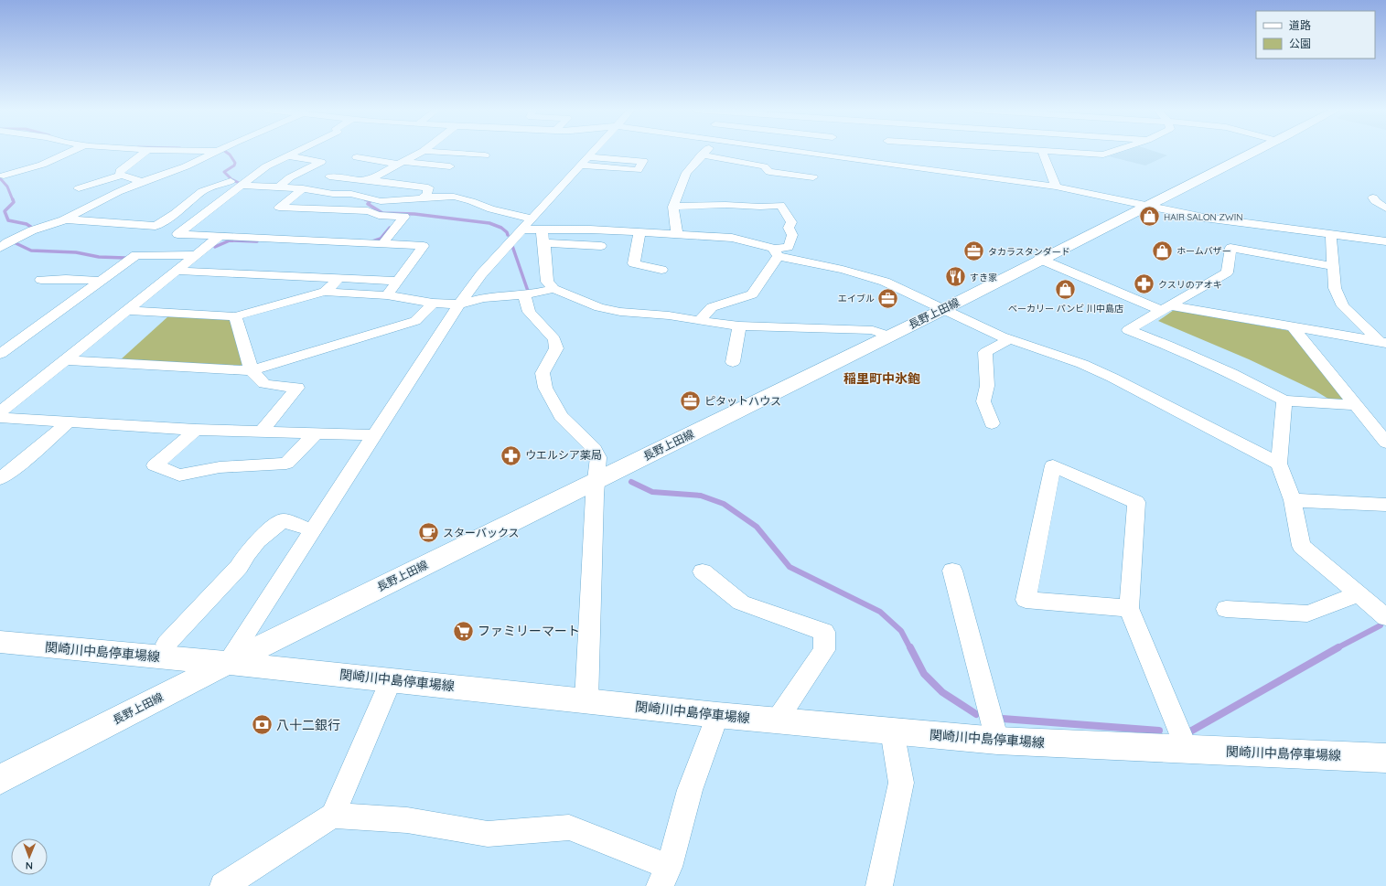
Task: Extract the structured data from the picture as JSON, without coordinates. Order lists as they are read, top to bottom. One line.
{"streets":{"main road":["長野上田線","関崎川中島停車場線"]},"crossings":[["長野上田線","関崎川中島停車場線"]],"districts":["稲里町中氷鉋"],"places":{"shop":["HAIR SALON ZWIN","ホームバザー","ベーカリー パンビ 川中島店"],"office":["タカラスタンダード","エイブル","ピタットハウス"],"restaurant":["すき家"],"pharmacy":["クスリのアオキ","ウエルシア薬局"],"cafe":["スターバックス"],"supermarket":["ファミリーマート"],"bank":["八十二銀行"]},"legend":["道路","公園"],"north":"bottom"}
